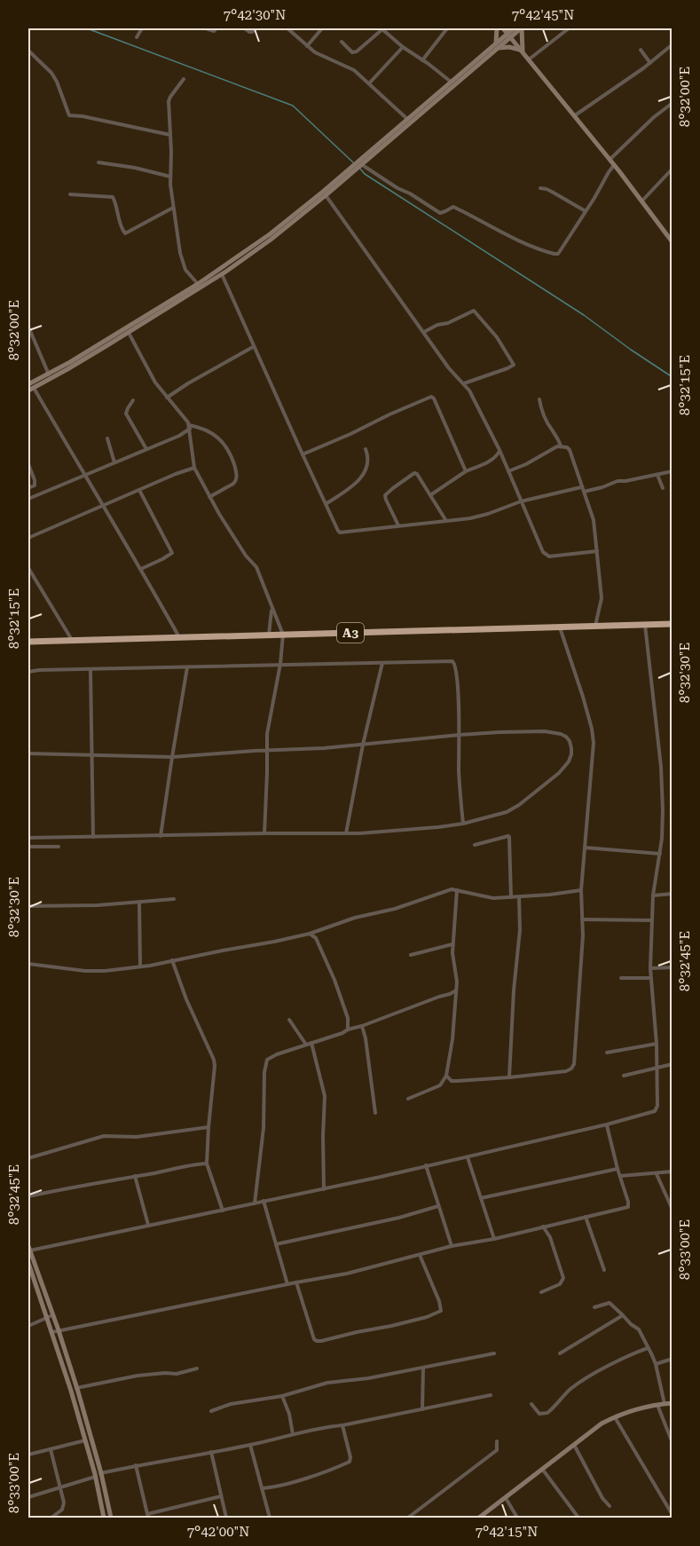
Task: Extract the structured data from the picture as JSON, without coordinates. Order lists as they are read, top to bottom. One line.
{"streets":{"highway":["A3"]},"coordinates":["7°42'30\"N","7°42'45\"N","8°32'00\"E","8°32'15\"E","8°32'30\"E","8°32'45\"E","8°33'00\"E","7°42'00\"N","7°42'15\"N"]}
